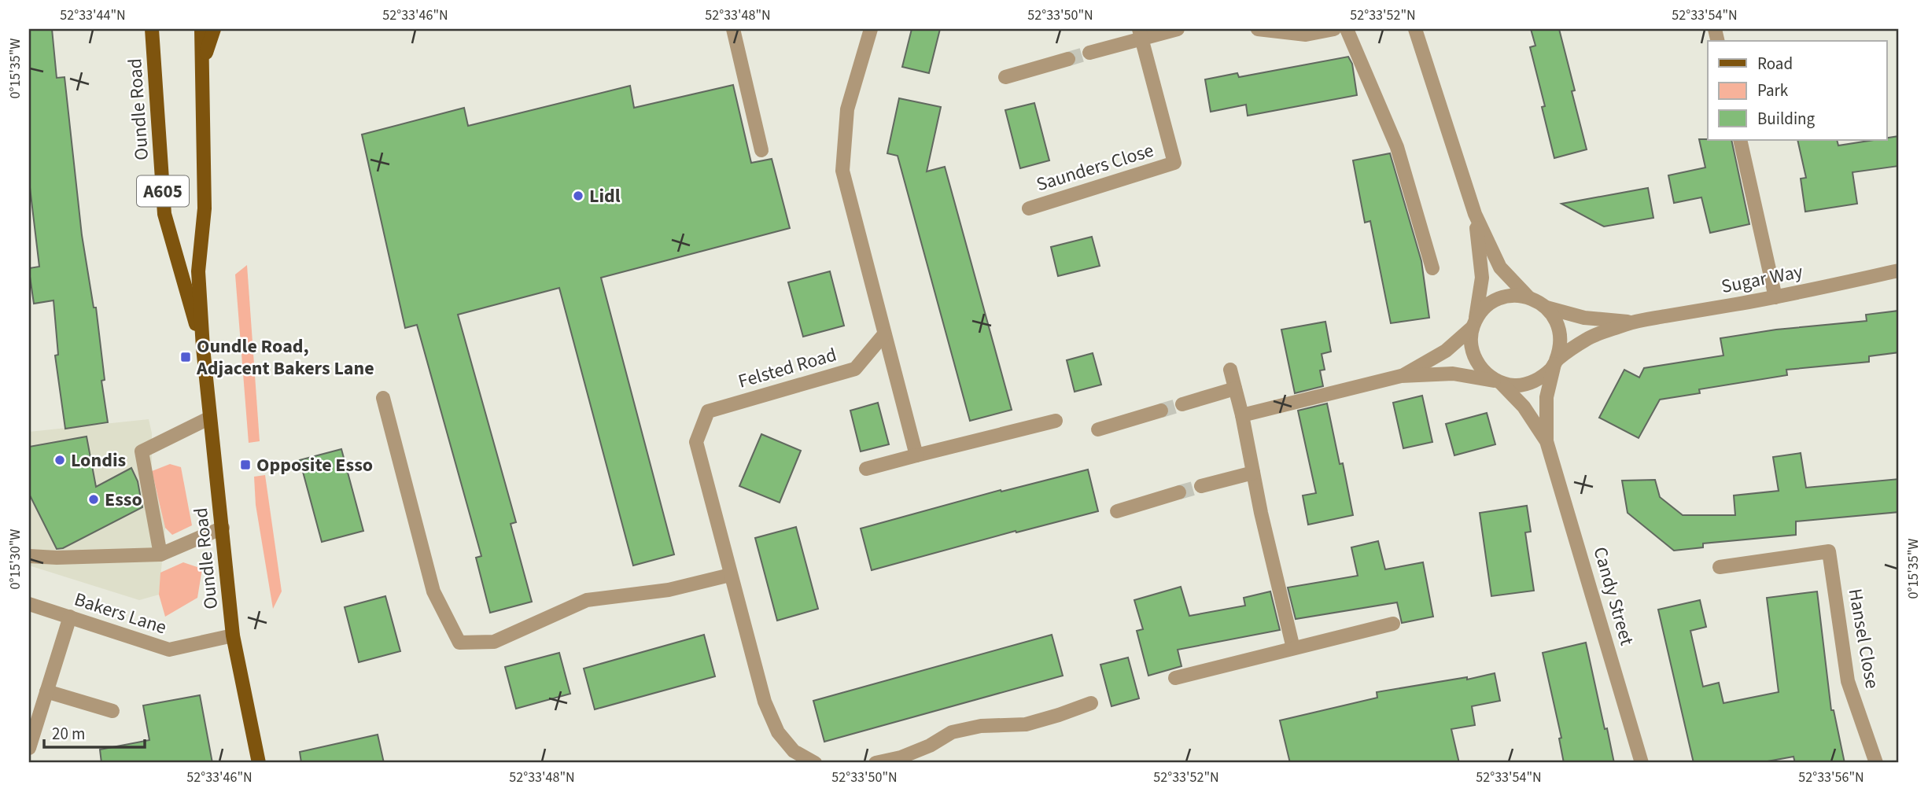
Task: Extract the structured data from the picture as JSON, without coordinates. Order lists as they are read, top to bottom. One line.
{"streets":{"main road":["Oundle Road","A605"],"street":["Saunders Close","Sugar Way","Felsted Road","Candy Street","Bakers Lane","Hansel Close"]},"crossings":[["Oundle Road","Bakers Lane"],["Sugar Way","Candy Street"]],"places":{"other":["Lidl","Londis","Esso"],"transit":["Oundle Road, Adjacent Bakers Lane","Opposite Esso"]},"legend":["Road","Park","Building"],"scale_bar":"20 m","coordinates":["52°33'44\"N","52°33'46\"N","52°33'48\"N","52°33'50\"N","52°33'52\"N","52°33'54\"N","0°15'35\"W","0°15'30\"W","52°33'56\"N"]}
